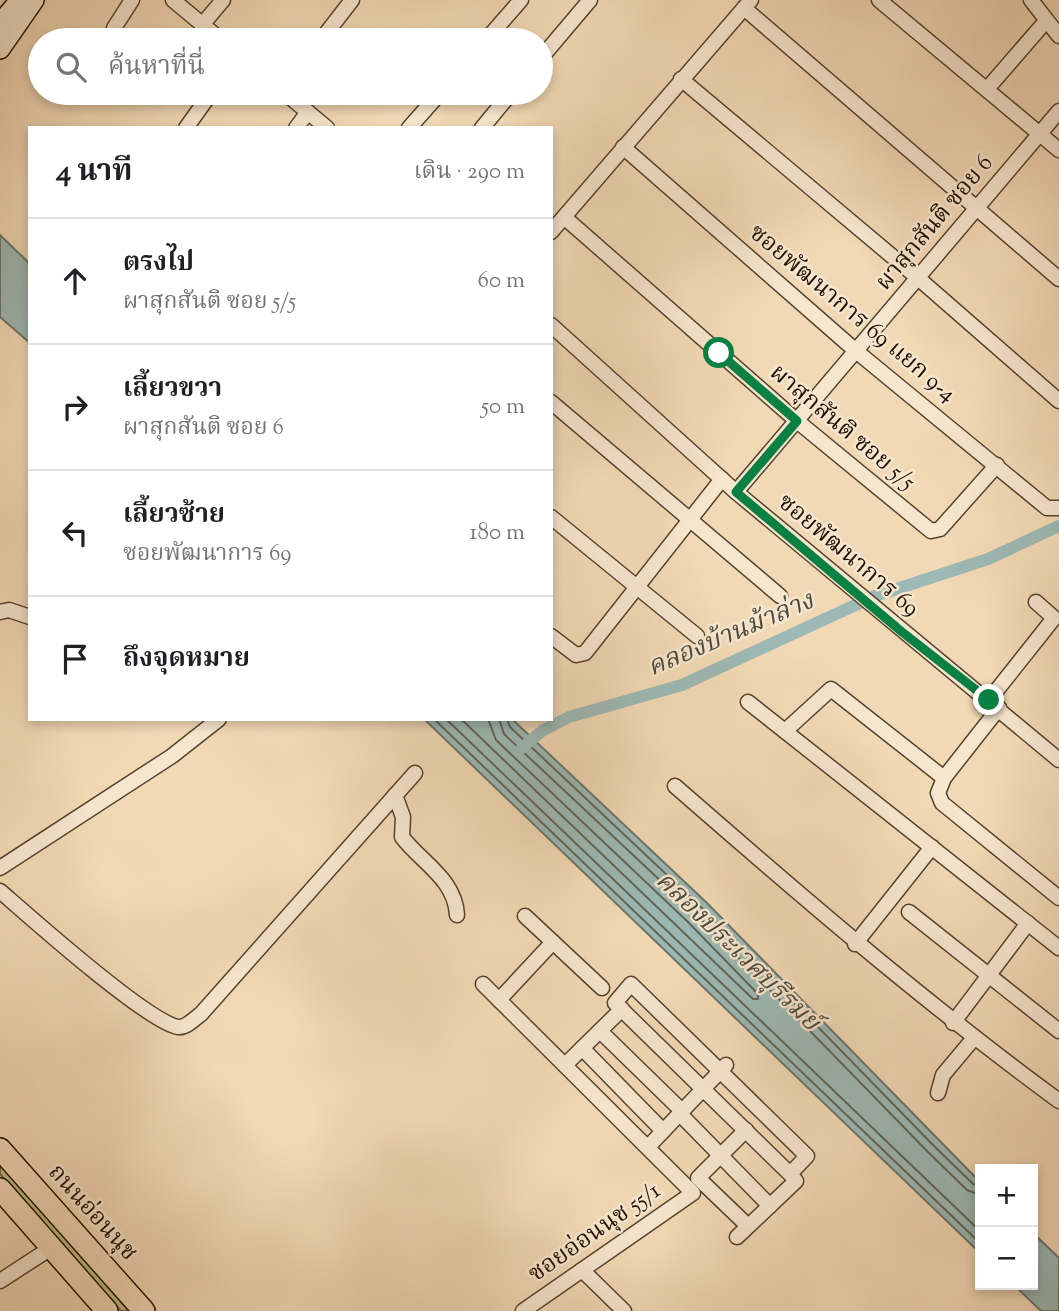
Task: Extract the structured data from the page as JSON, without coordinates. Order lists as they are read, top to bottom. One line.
{"streets":{"main road":["ถนนอ่อนนุช"],"street":["ผาสุกสันติ ซอย 6","ซอยพัฒนาการ 69 แยก 9-4","ผาสุกสันติ ซอย 5/5","ซอยพัฒนาการ 69","ซอยอ่อนนุช 55/1"]},"crossings":[["ผาสุกสันติ ซอย 6","ซอยพัฒนาการ 69 แยก 9-4"],["ผาสุกสันติ ซอย 6","ผาสุกสันติ ซอย 5/5"],["ผาสุกสันติ ซอย 6","ซอยพัฒนาการ 69"],["ซอยพัฒนาการ 69 แยก 9-4","ผาสุกสันติ ซอย 5/5"]],"water":["คลองบ้านม้าล่าง","คลองประเวศบุรีรมย์"],"page":{"search":"ค้นหาที่นี่","heading":["4 นาที","เดิน · 290 m"],"list":[["ตรงไป","ผาสุกสันติ ซอย 5/5","60 m"],["เลี้ยวขวา","ผาสุกสันติ ซอย 6","50 m"],["เลี้ยวซ้าย","ซอยพัฒนาการ 69","180 m"],"ถึงจุดหมาย"],"map_buttons":["+","−"]}}
